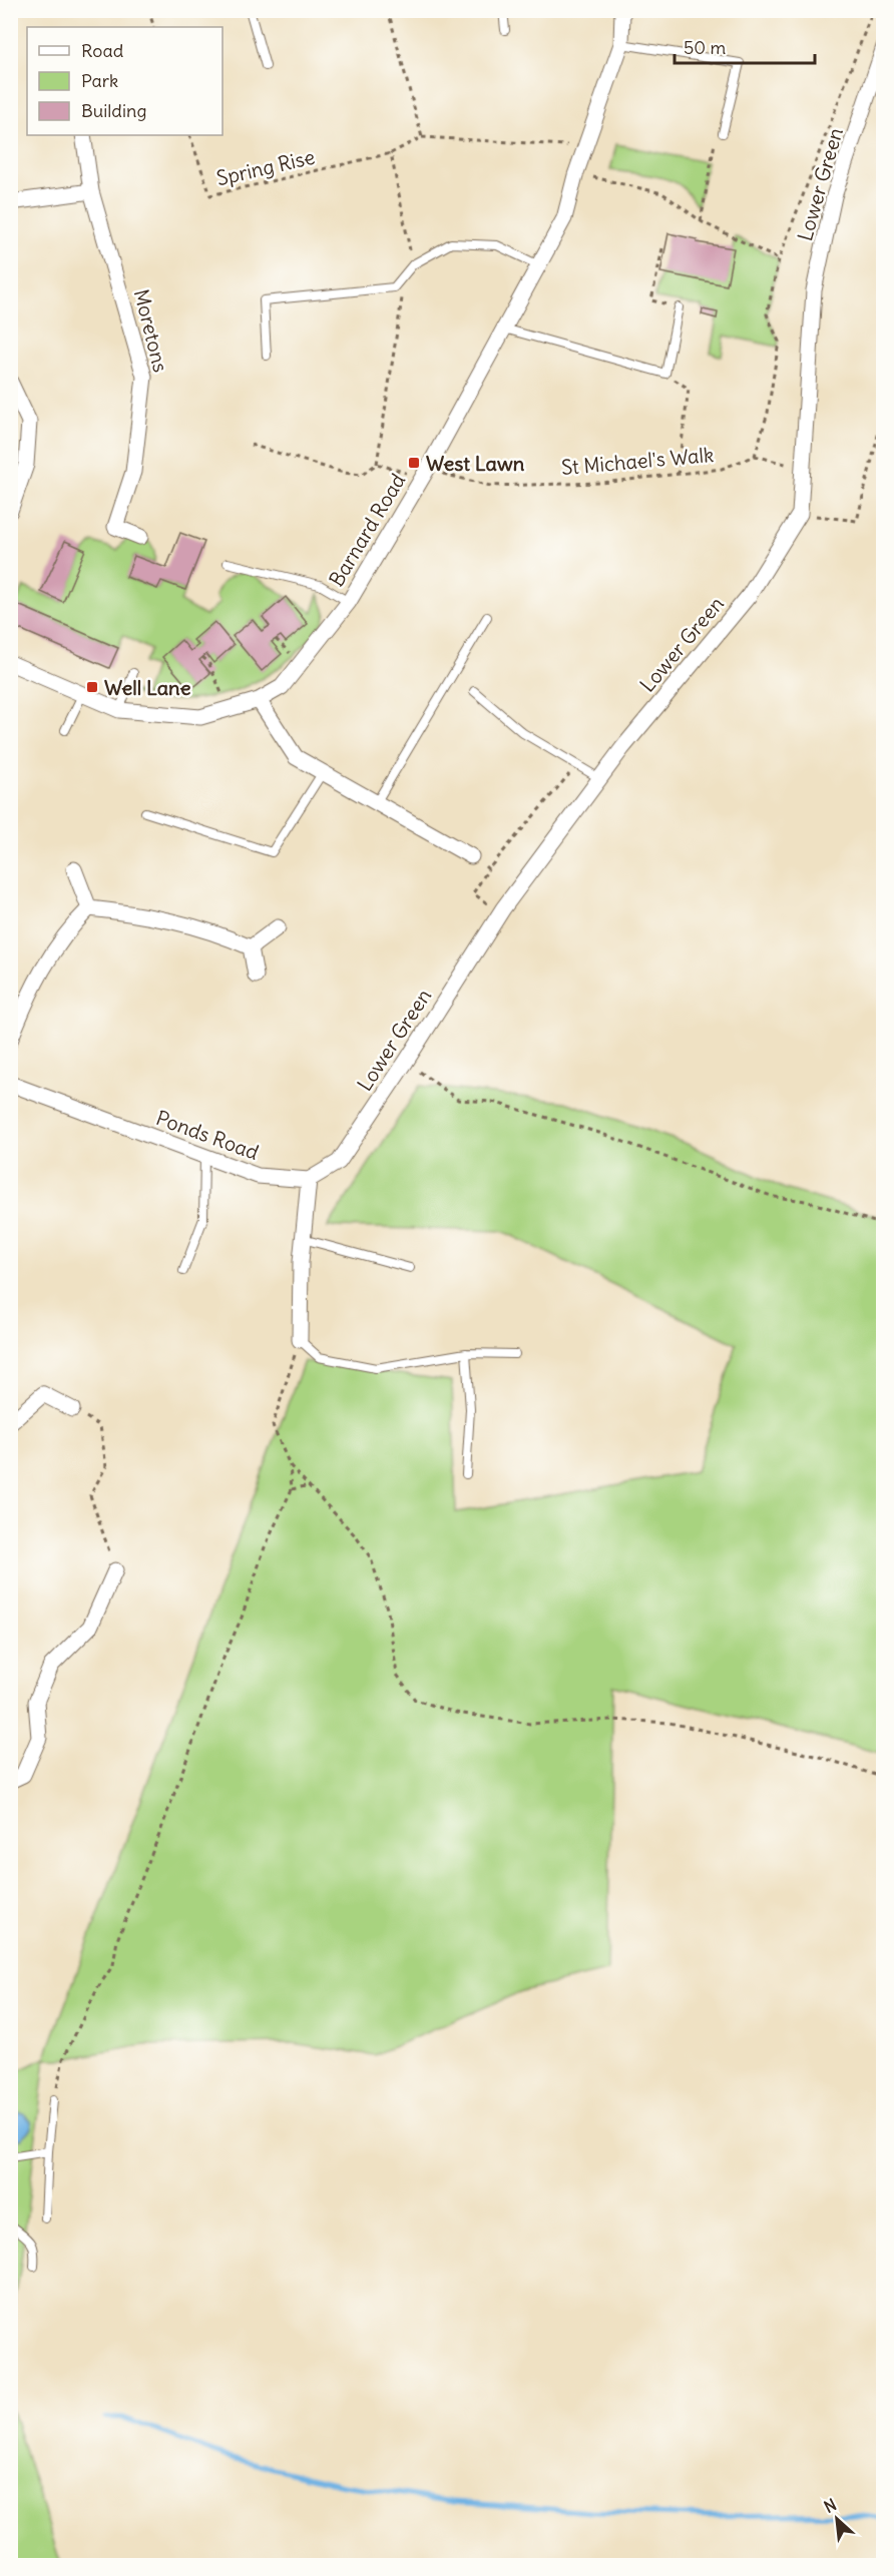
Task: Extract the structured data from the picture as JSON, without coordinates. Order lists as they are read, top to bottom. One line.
{"streets":{"street":["Lower Green","Moretons","Barnard Road","Ponds Road"],"path":["Spring Rise","St Michael's Walk"]},"crossings":[["Lower Green","Ponds Road"],["St Michael's Walk","Barnard Road"]],"places":{"transit":["West Lawn","Well Lane"]},"legend":["Road","Park","Building"],"scale_bar":"50 m","north":"top left"}
